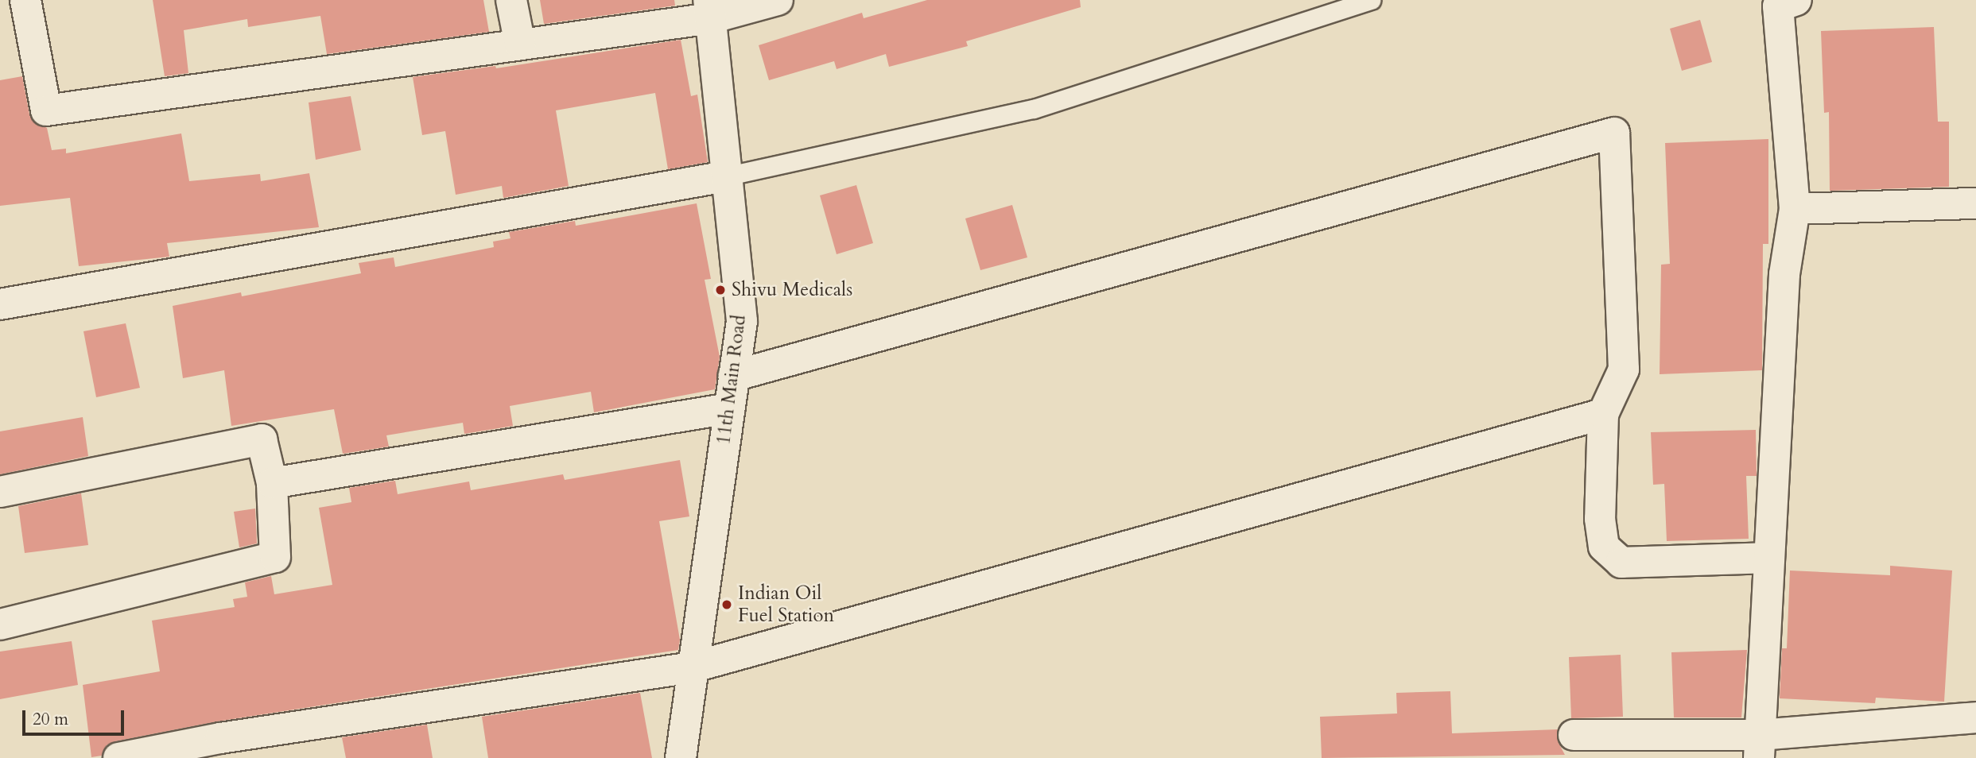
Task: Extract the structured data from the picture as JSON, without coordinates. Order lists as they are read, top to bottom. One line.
{"streets":{"street":["11th Main Road"]},"places":["Shivu Medicals","Indian Oil Fuel Station"],"scale_bar":"20 m"}
